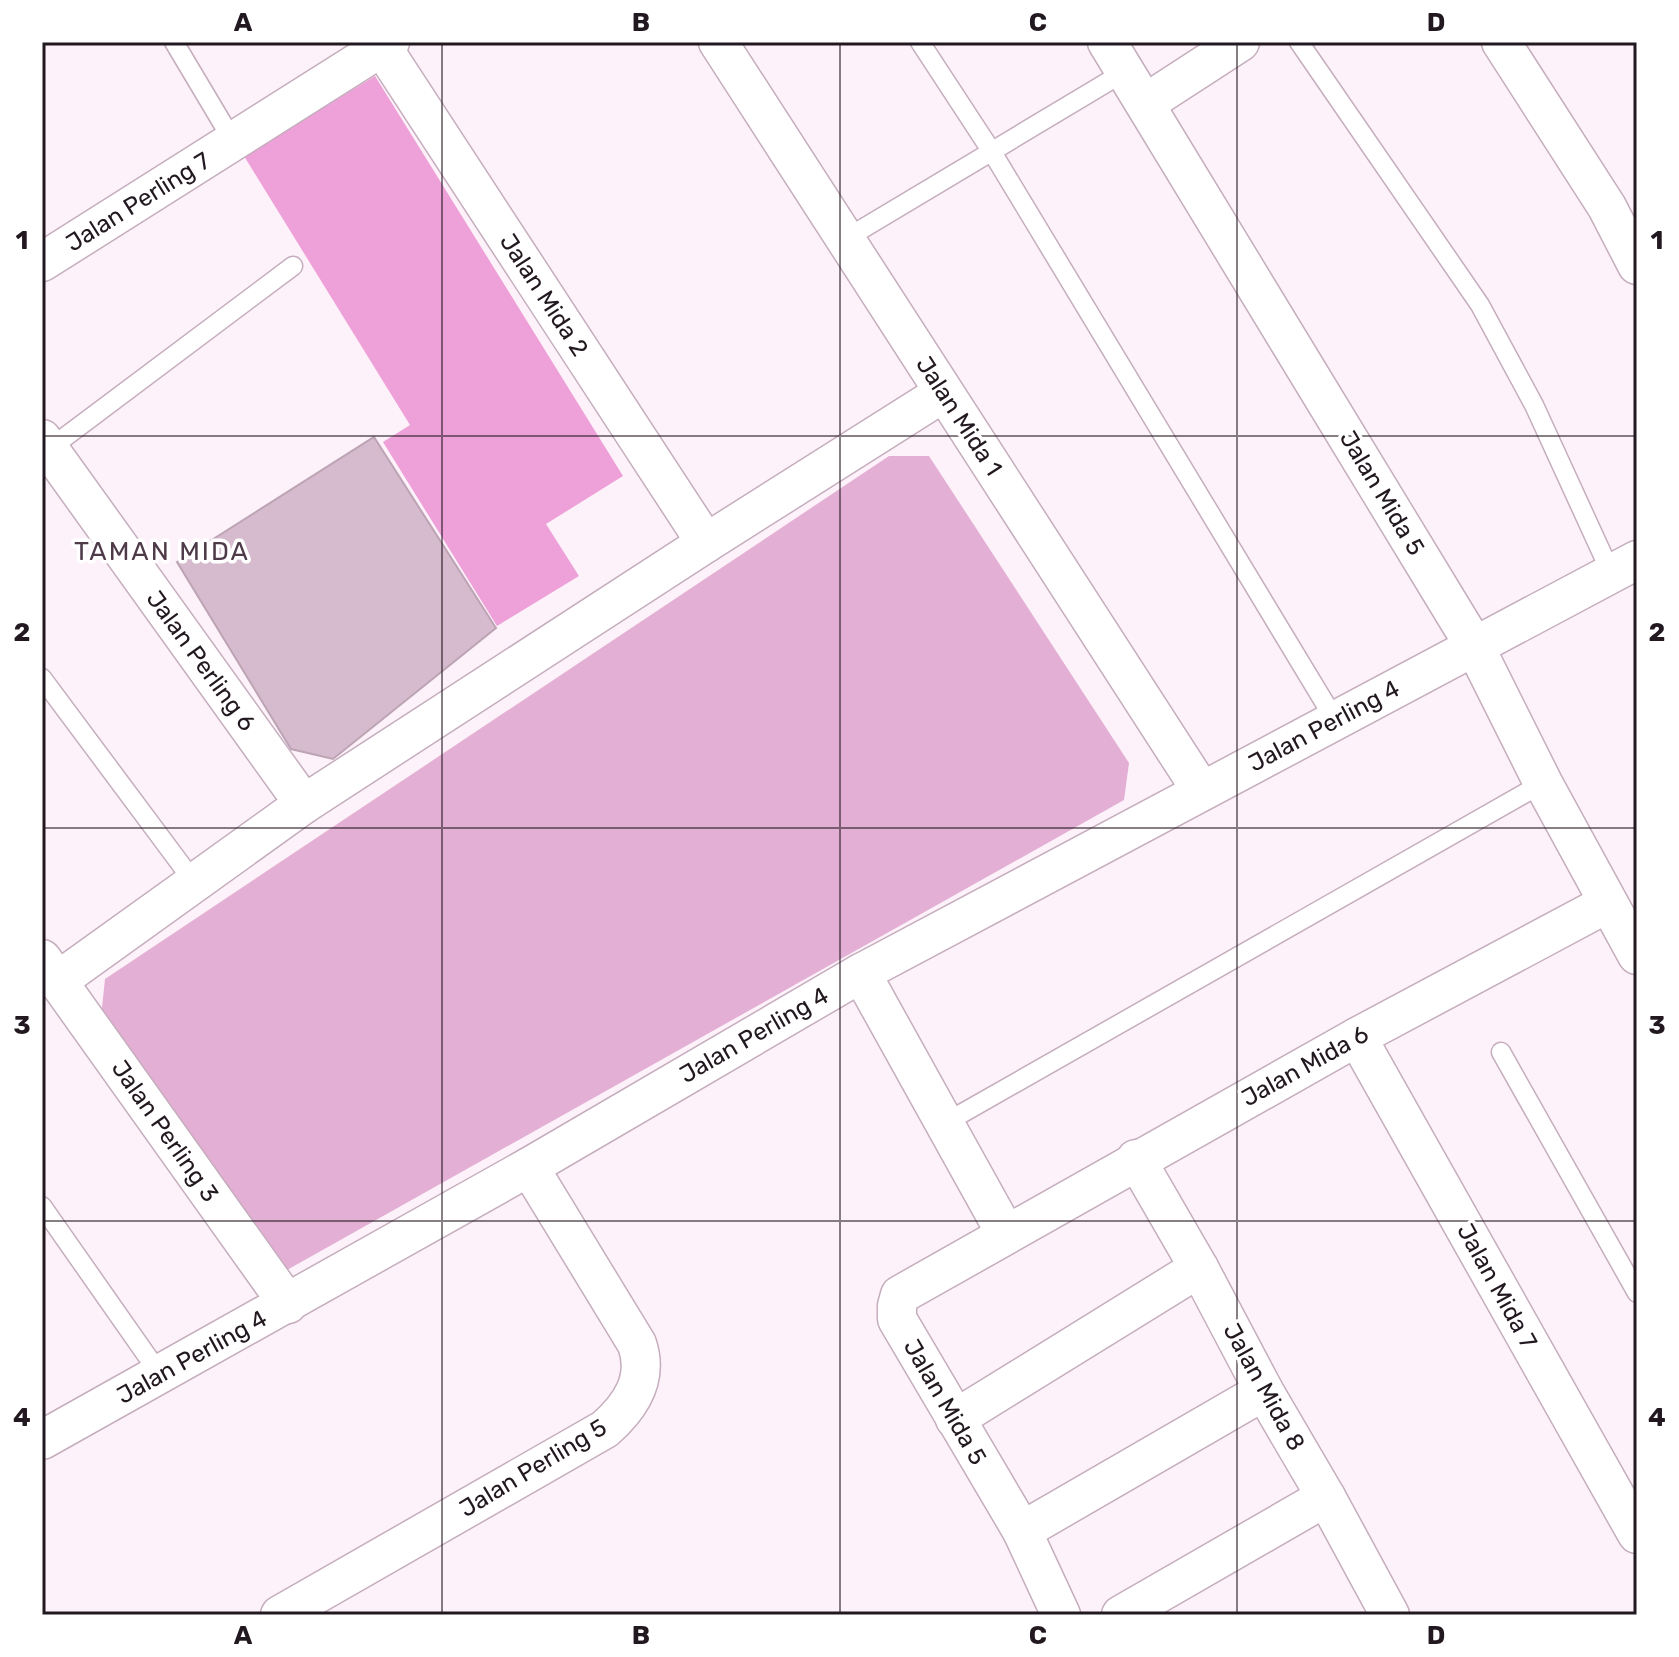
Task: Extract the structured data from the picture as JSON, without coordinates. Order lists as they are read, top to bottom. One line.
{"streets":{"street":["Jalan Perling 7","Jalan Mida 2","Jalan Mida 1","Jalan Mida 5","Jalan Perling 6","Jalan Perling 4","Jalan Mida 6","Jalan Perling 3","Jalan Mida 7","Jalan Mida 8","Jalan Perling 5"]},"crossings":[["Jalan Perling 7","Jalan Mida 2"],["Jalan Mida 1","Jalan Perling 4"],["Jalan Mida 5","Jalan Perling 4"],["Jalan Mida 5","Jalan Mida 6"],["Jalan Perling 4","Jalan Perling 3"],["Jalan Perling 4","Jalan Perling 5"],["Jalan Mida 6","Jalan Mida 7"],["Jalan Mida 6","Jalan Mida 8"]],"districts":["TAMAN MIDA"],"grid":{"columns":["A","B","C","D"],"rows":["1","2","3","4"]}}
